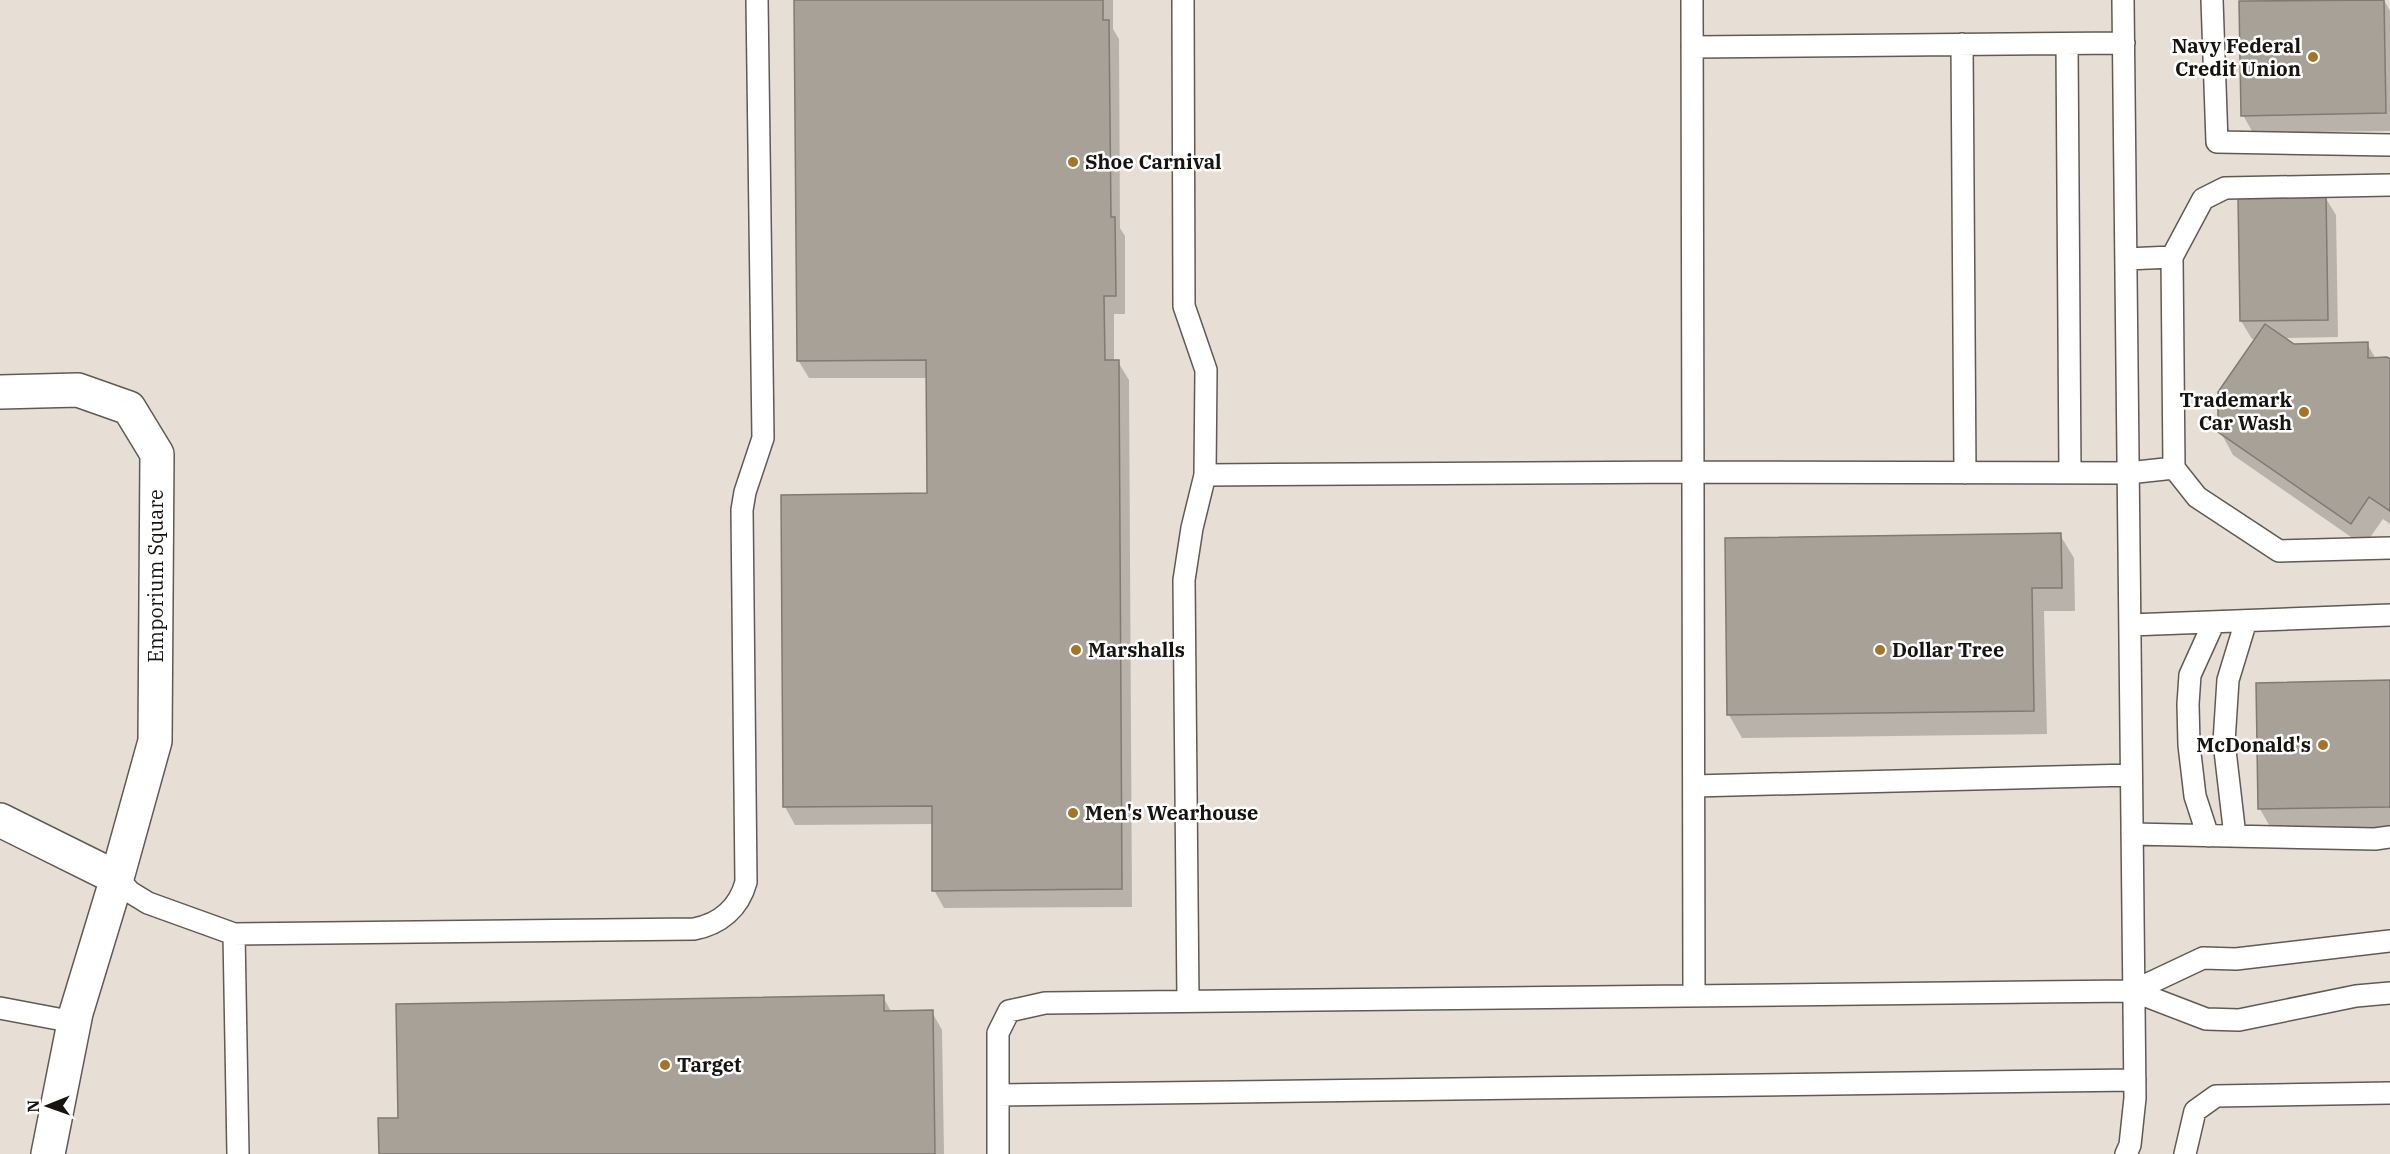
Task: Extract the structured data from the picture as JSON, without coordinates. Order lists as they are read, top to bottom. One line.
{"streets":{"street":["Emporium Square"]},"places":["Navy Federal Credit Union","Shoe Carnival","Trademark Car Wash","Marshalls","Dollar Tree","McDonald's","Men's Wearhouse","Target"],"north":"left"}
